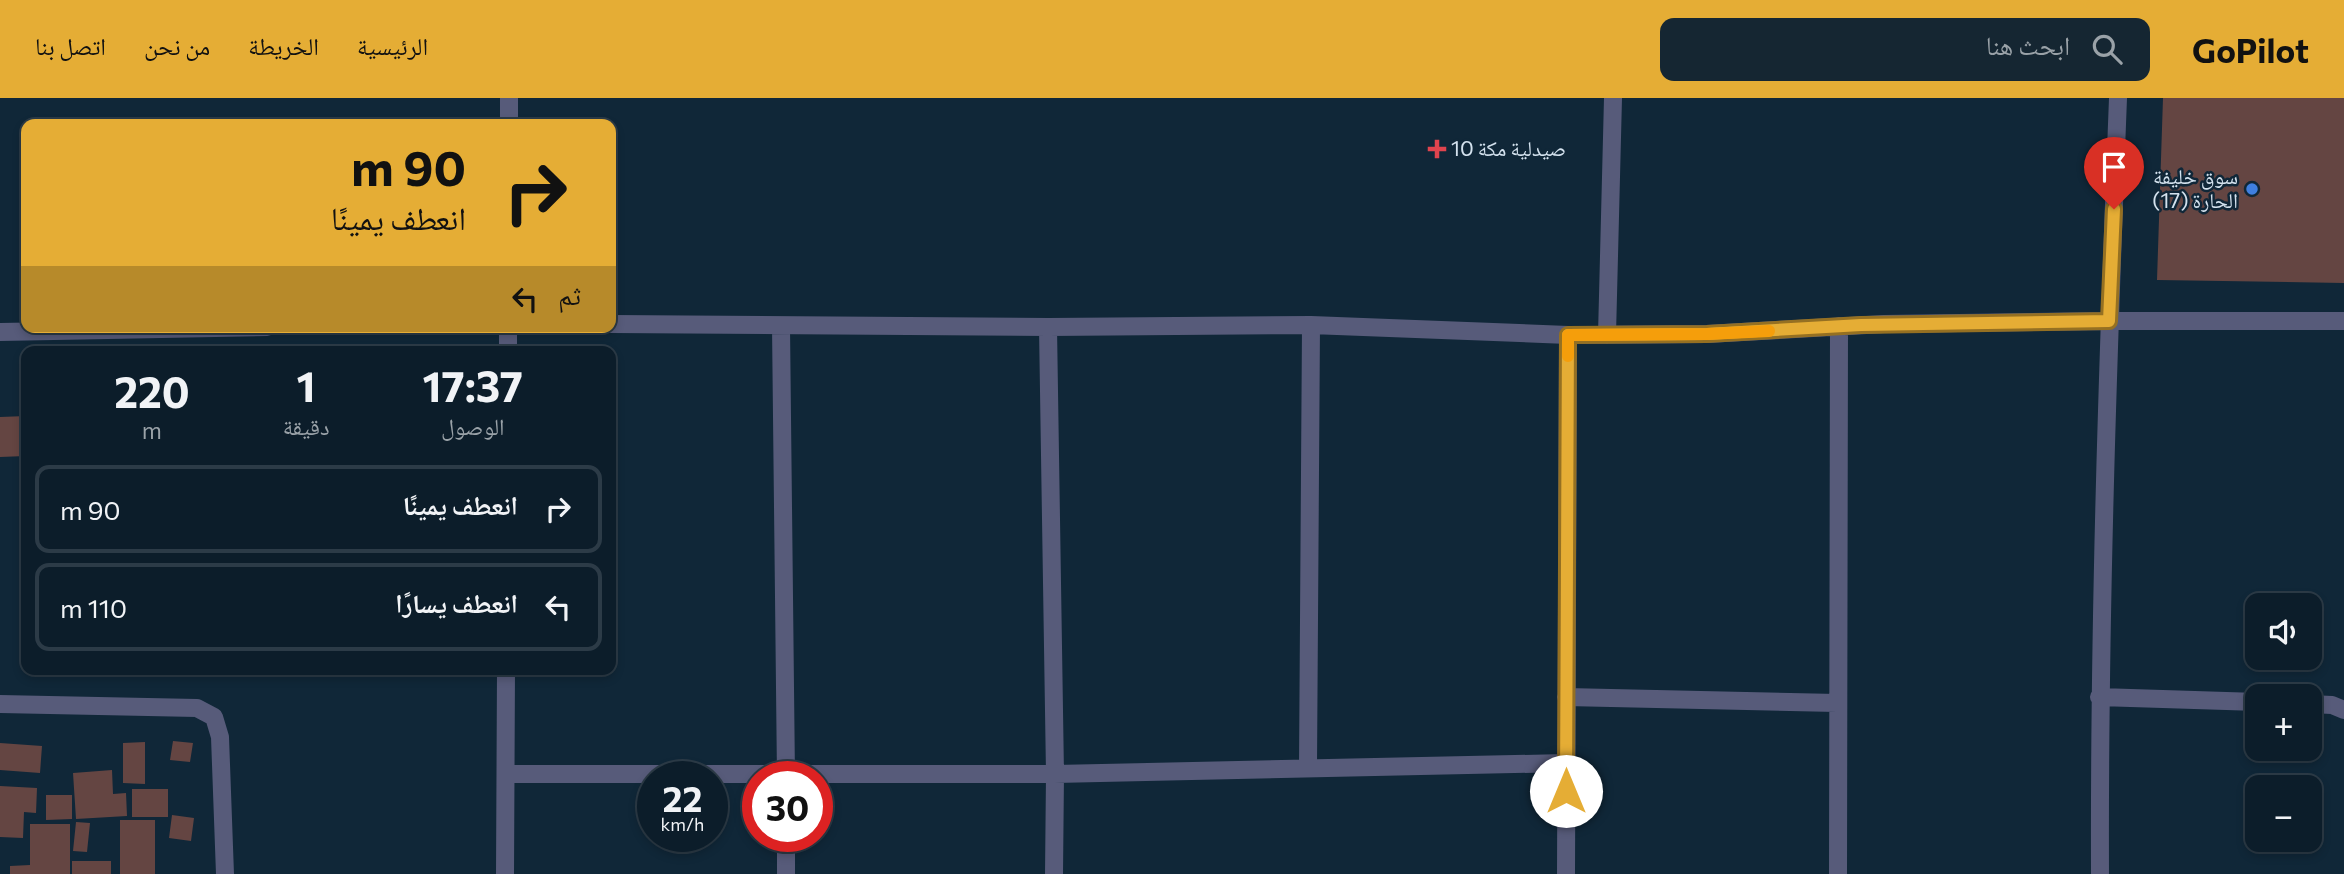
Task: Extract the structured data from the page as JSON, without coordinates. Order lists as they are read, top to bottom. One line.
{"places":{"health":["صيدلية مكة 10"],"other":["سوق خليفة الحارة (17)"]},"page":{"header":"GoPilot","search":"ابحث هنا","nav":["الرئيسية","الخريطة","من نحن","اتصل بنا"],"turn":["90 m","انعطف يمينًا"],"then":"ثم","eta":["17:37","الوصول","1","دقيقة","220","m"],"list":[{"name":"انعطف يمينًا","value":"90 m"},{"name":"انعطف يسارًا","value":"110 m"}],"map_buttons":["+","−"],"speed":"22 km/h","limit":"30"}}
